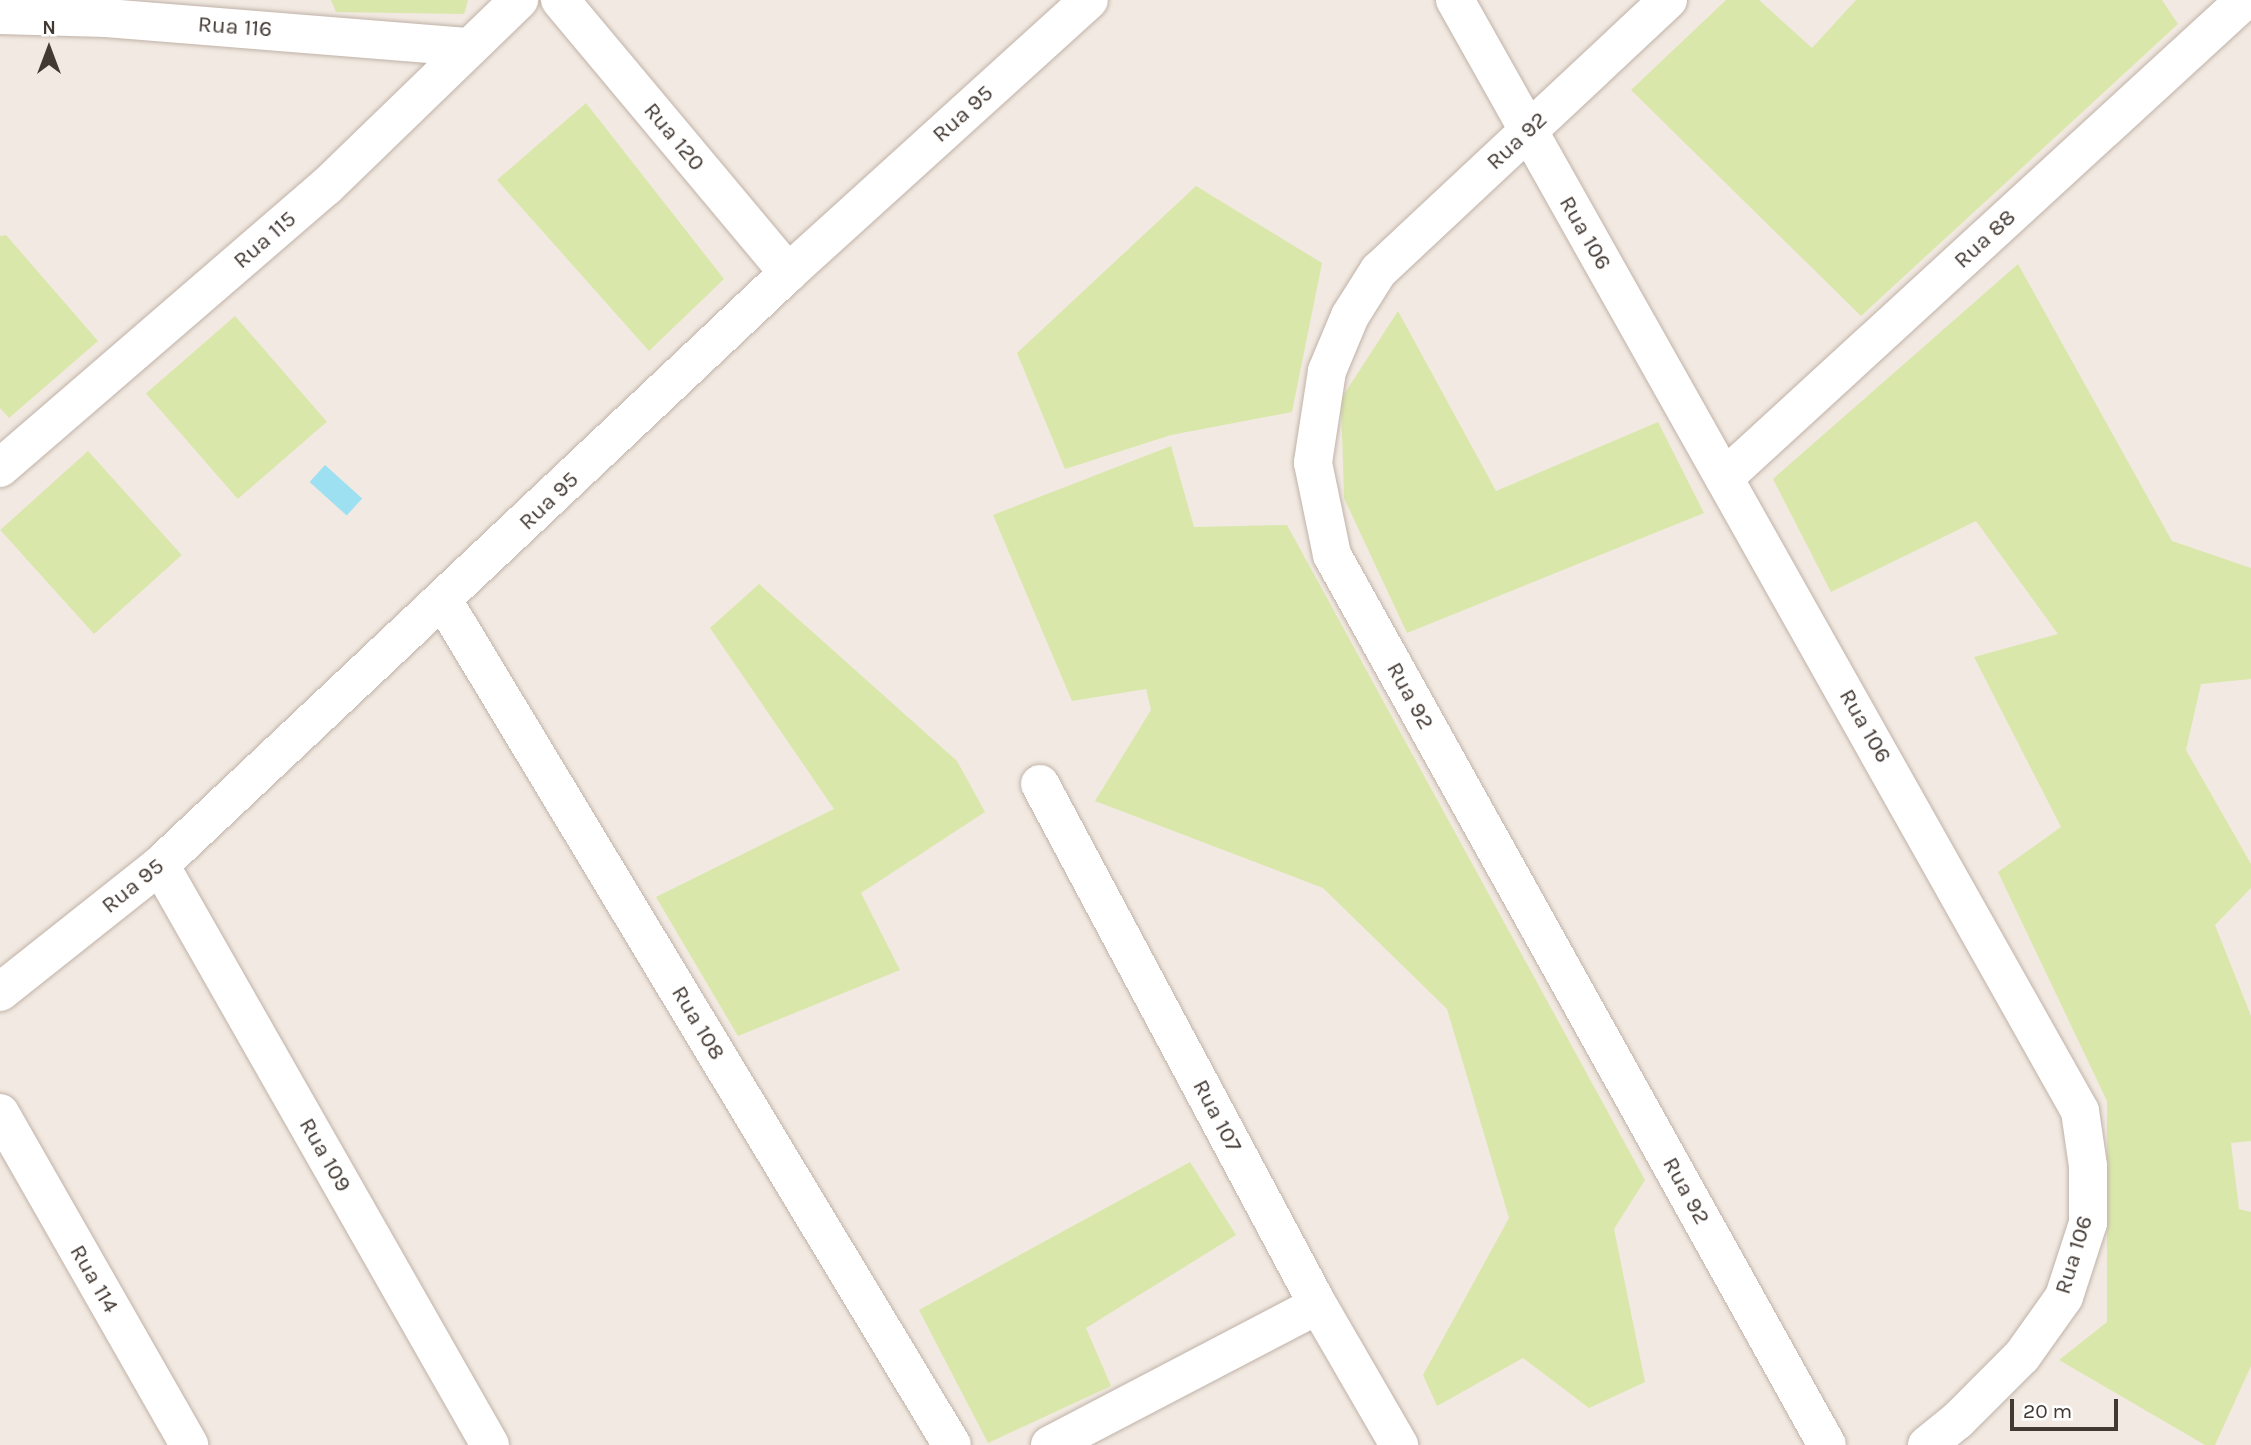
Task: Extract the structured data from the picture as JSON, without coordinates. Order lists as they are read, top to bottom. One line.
{"streets":{"street":["Rua 116","Rua 95","Rua 120","Rua 92","Rua 106","Rua 88","Rua 115","Rua 108","Rua 107","Rua 109","Rua 114"]},"crossings":[["Rua 116","Rua 115"],["Rua 95","Rua 120"],["Rua 95","Rua 108"],["Rua 95","Rua 109"],["Rua 92","Rua 106"],["Rua 106","Rua 88"]],"scale_bar":"20 m","north":"top"}
